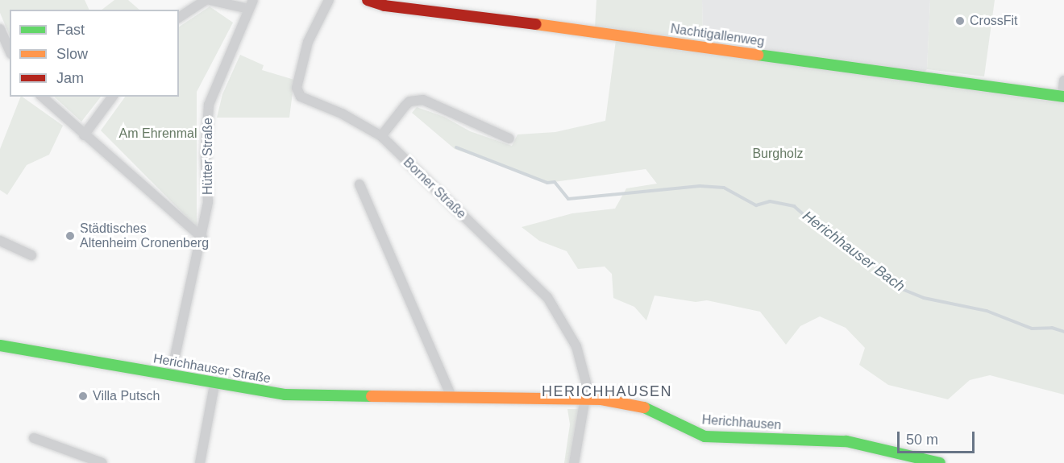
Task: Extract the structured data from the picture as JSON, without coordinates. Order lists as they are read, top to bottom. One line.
{"streets":{"street":["Nachtigallenweg","Hütter Straße","Borner Straße","Herichhauser Straße","Herichhausen"]},"crossings":[["Hütter Straße","Herichhauser Straße"],["Borner Straße","Herichhauser Straße"],["Borner Straße","Herichhausen"],["Herichhauser Straße","Herichhausen"]],"districts":["HERICHHAUSEN"],"water":["Herichhauser Bach"],"parks":["Am Ehrenmal","Burgholz"],"places":["CrossFit","Städtisches Altenheim Cronenberg","Villa Putsch"],"legend":["Fast","Slow","Jam"],"scale_bar":"50 m"}
